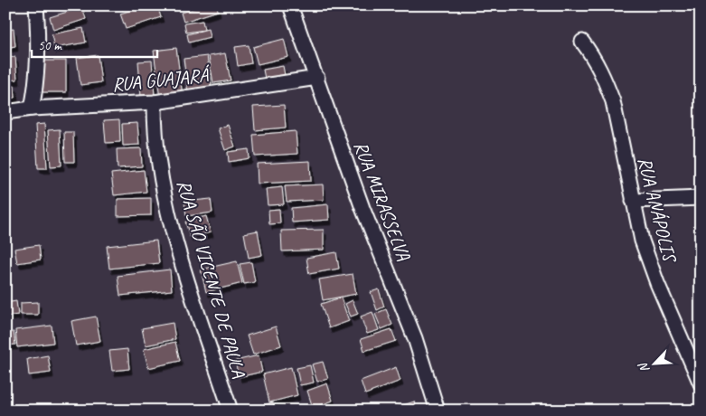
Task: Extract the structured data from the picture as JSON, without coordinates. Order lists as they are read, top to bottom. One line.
{"streets":{"street":["RUA GUAJARÁ","RUA MIRASSELVA","RUA ANÁPOLIS","RUA SÃO VICENTE DE PAULA"]},"crossings":[["RUA GUAJARÁ","RUA MIRASSELVA"],["RUA GUAJARÁ","RUA SÃO VICENTE DE PAULA"]],"scale_bar":"50 m","north":"bottom left"}
